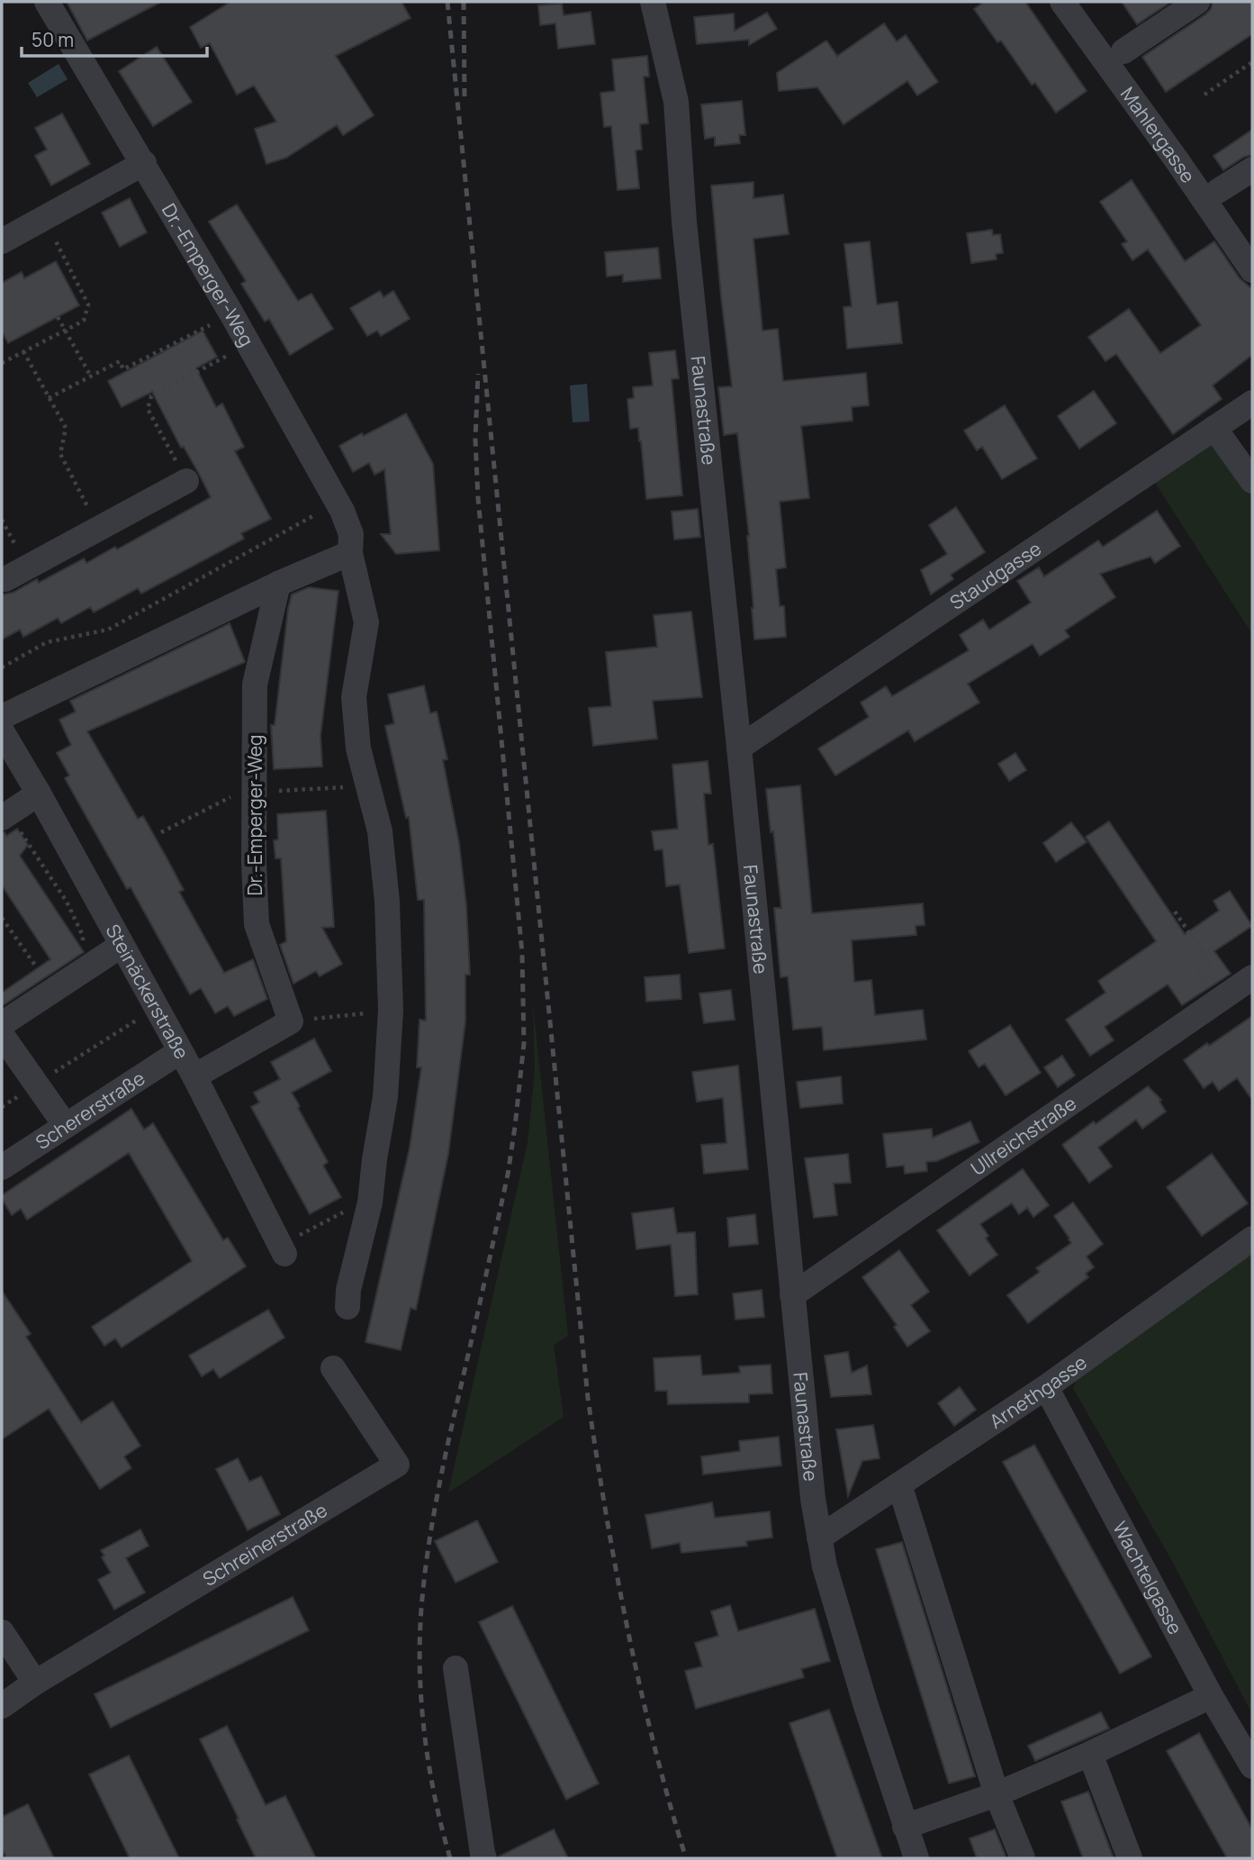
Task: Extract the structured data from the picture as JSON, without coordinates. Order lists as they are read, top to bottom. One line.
{"streets":{"street":["Mahlergasse","Dr.-Emperger-Weg","Faunastraße","Staudgasse","Steinäckerstraße","Schererstraße","Ullreichstraße","Arnethgasse","Schreinerstraße","Wachtelgasse"]},"crossings":[["Faunastraße","Staudgasse"],["Faunastraße","Ullreichstraße"],["Faunastraße","Arnethgasse"],["Steinäckerstraße","Schererstraße"],["Arnethgasse","Wachtelgasse"]],"scale_bar":"50 m"}
